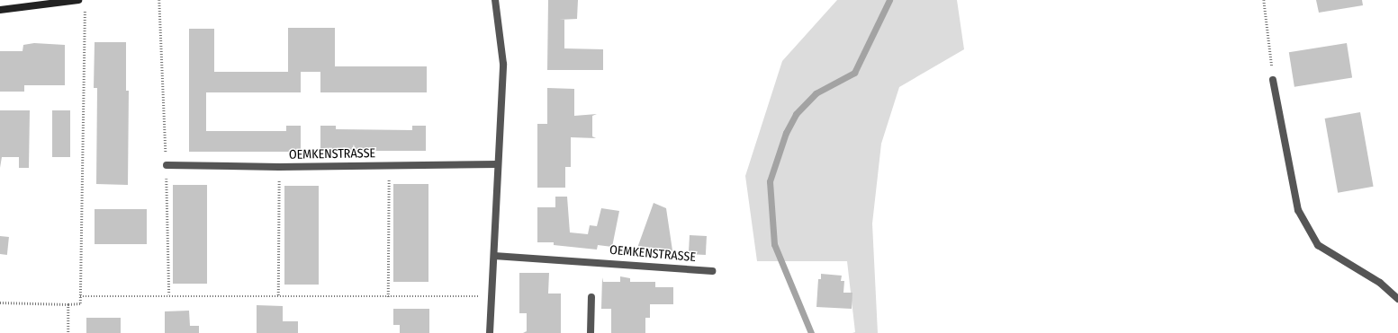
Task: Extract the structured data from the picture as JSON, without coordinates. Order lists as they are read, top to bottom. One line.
{"streets":{"street":["OEMKENSTRASSE"]}}
